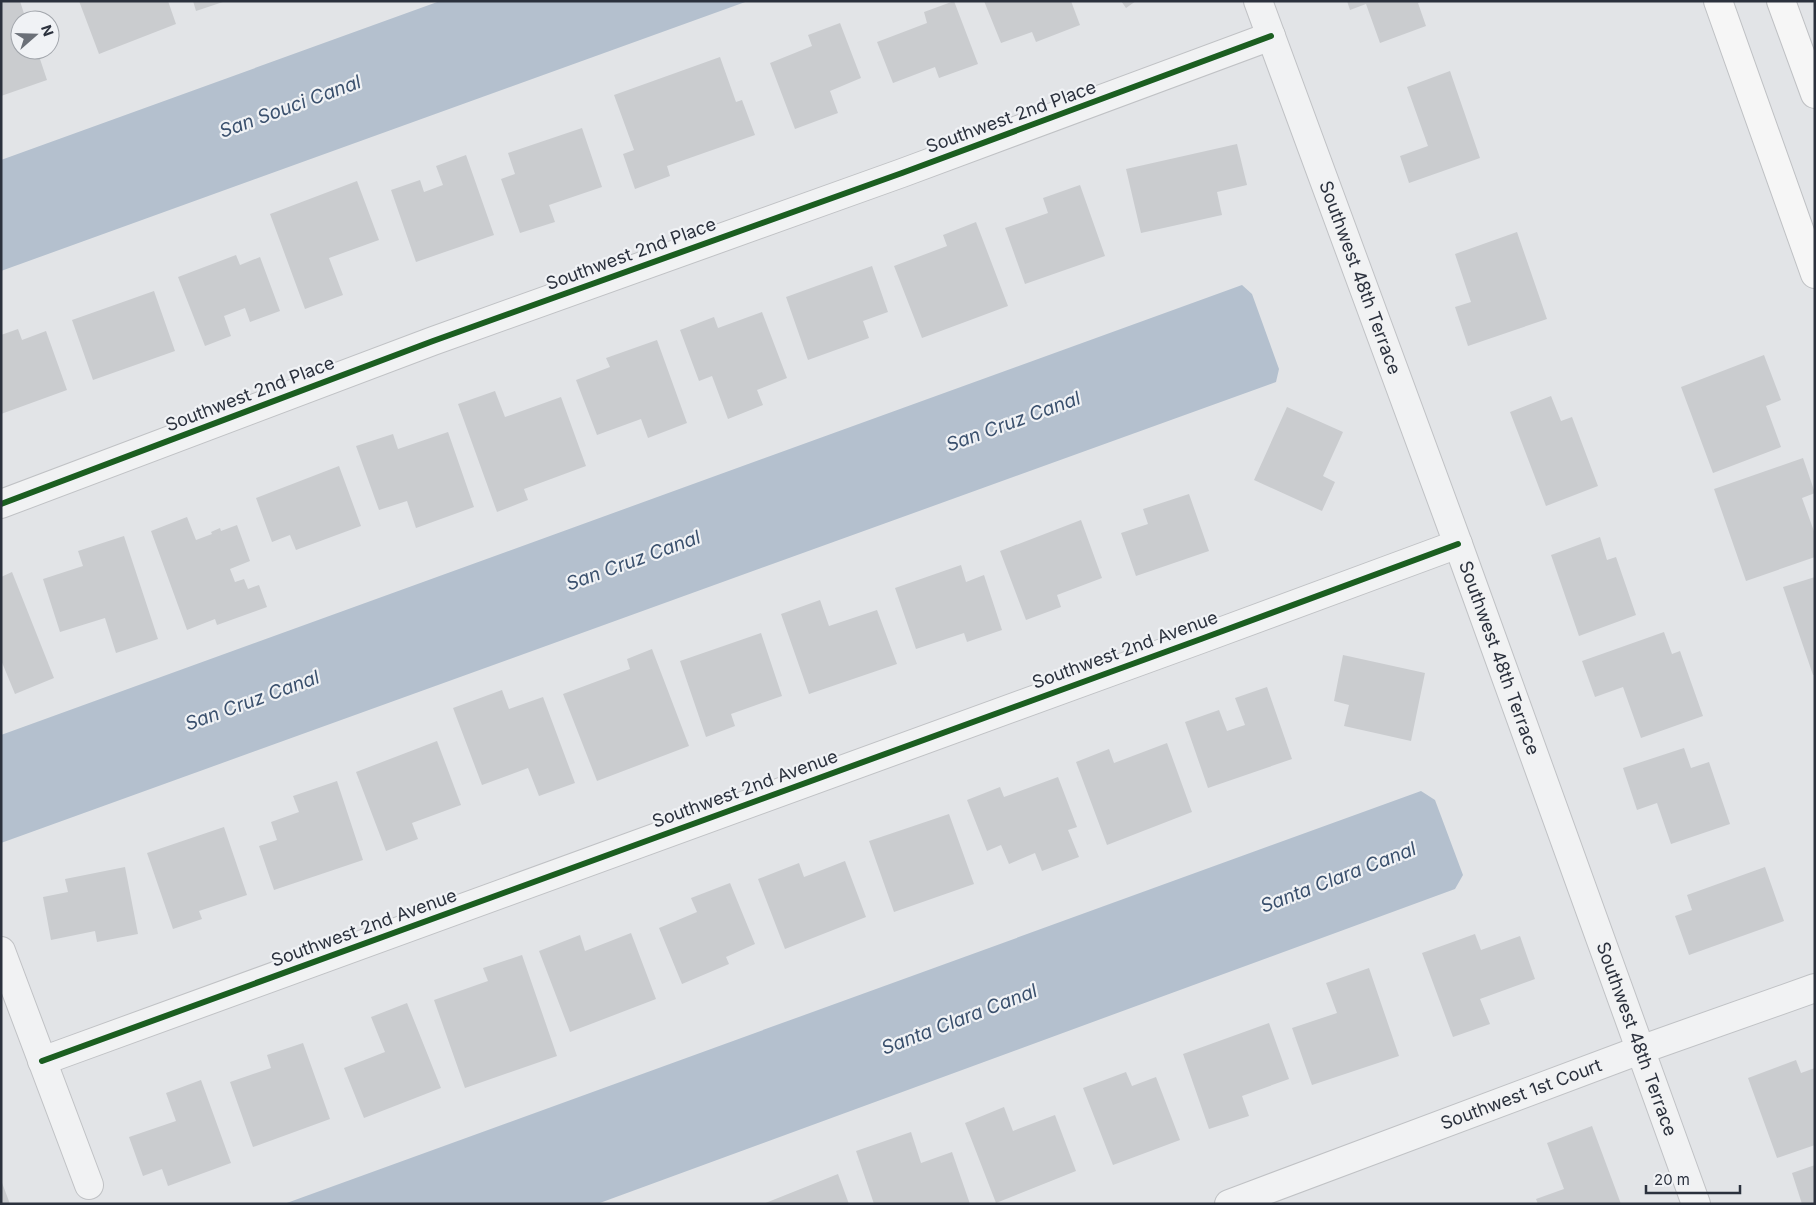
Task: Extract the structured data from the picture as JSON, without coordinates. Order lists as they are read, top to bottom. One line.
{"streets":{"street":["Southwest 2nd Place","Southwest 48th Terrace","Southwest 2nd Avenue","Southwest 1st Court"]},"crossings":[["Southwest 2nd Place","Southwest 48th Terrace"],["Southwest 48th Terrace","Southwest 2nd Avenue"],["Southwest 48th Terrace","Southwest 1st Court"]],"water":["San Souci Canal","San Cruz Canal","Santa Clara Canal"],"scale_bar":"20 m","north":"right"}
